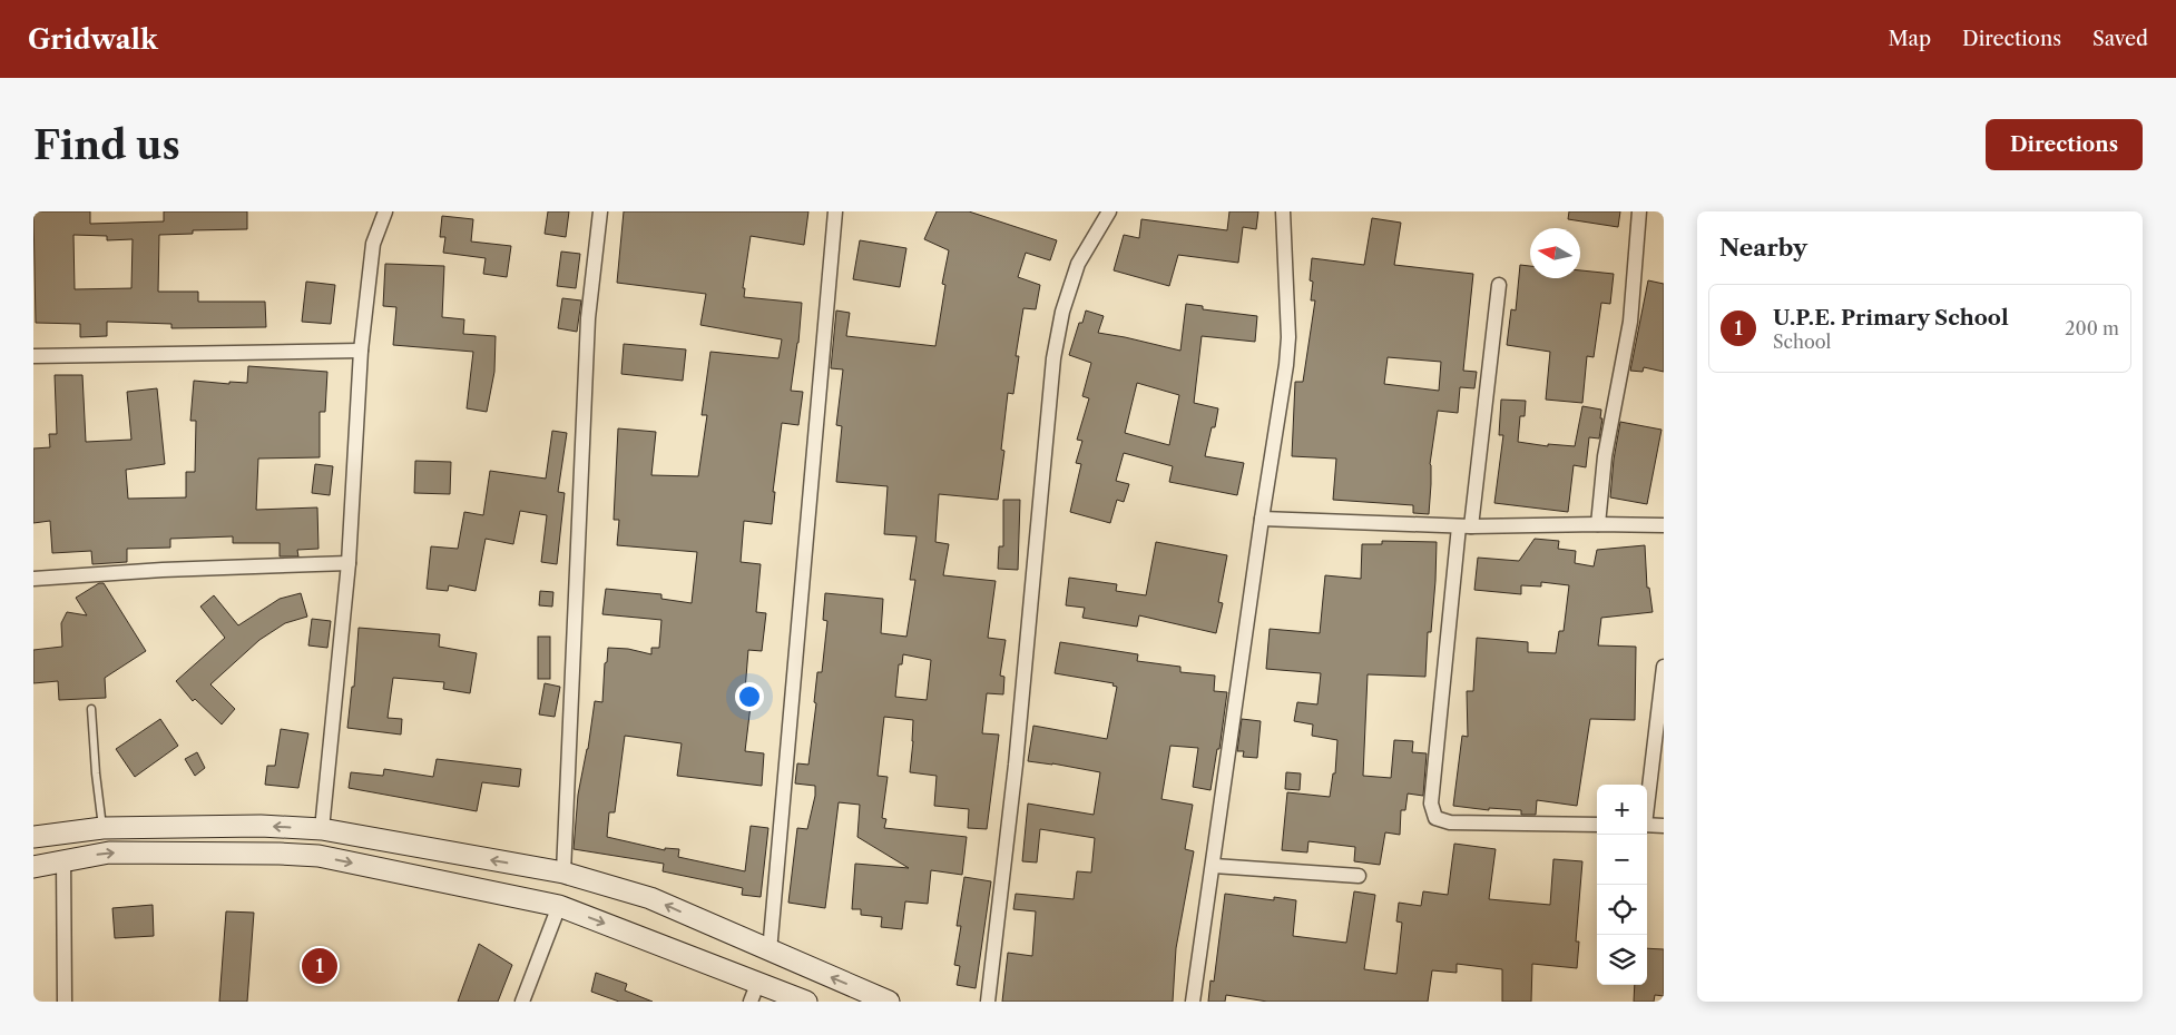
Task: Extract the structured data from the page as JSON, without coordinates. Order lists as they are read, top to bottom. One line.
{"north":"left","page":{"header":"Gridwalk","nav":["Map","Directions","Saved"],"buttons":"Directions","title":"Find us","heading":"Nearby","list":[{"mark":"1","name":"U.P.E. Primary School","note":"School","value":"200 m"}],"map_buttons":["+","−"],"pins":"1"}}
